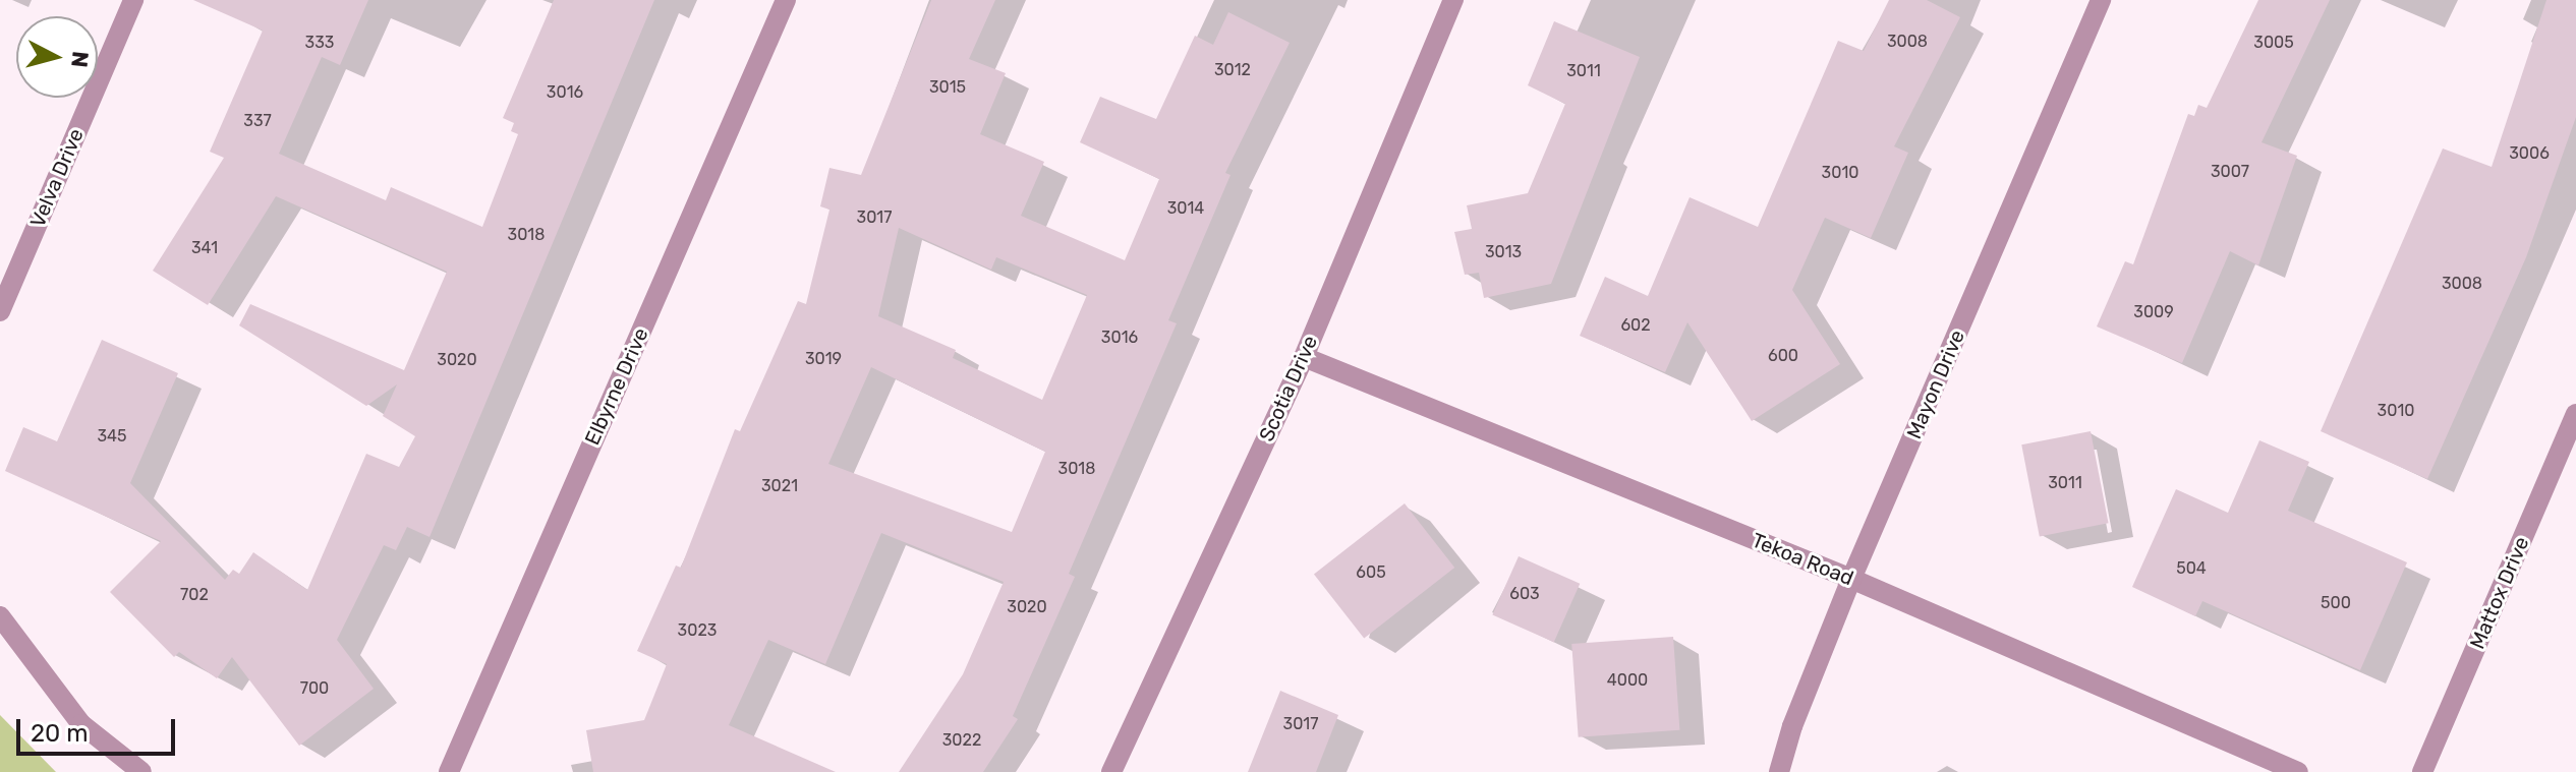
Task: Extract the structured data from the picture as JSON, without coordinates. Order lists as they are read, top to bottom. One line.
{"streets":{"street":["Velva Drive","Mayon Drive","Elbyrne Drive","Scotia Drive","Tekoa Road","Mattox Drive"]},"crossings":[["Mayon Drive","Tekoa Road"],["Scotia Drive","Tekoa Road"]],"house_numbers":["3008","333","3005","3012","3011","3015","3016","337","3006","3007","3010","3014","3017","3018","341","3013","3008","3009","602","3016","600","3019","3020","3010","345","3018","3011","3021","504","605","603","702","500","3020","3023","4000","700","3017","3022"],"scale_bar":"20 m","north":"right"}
